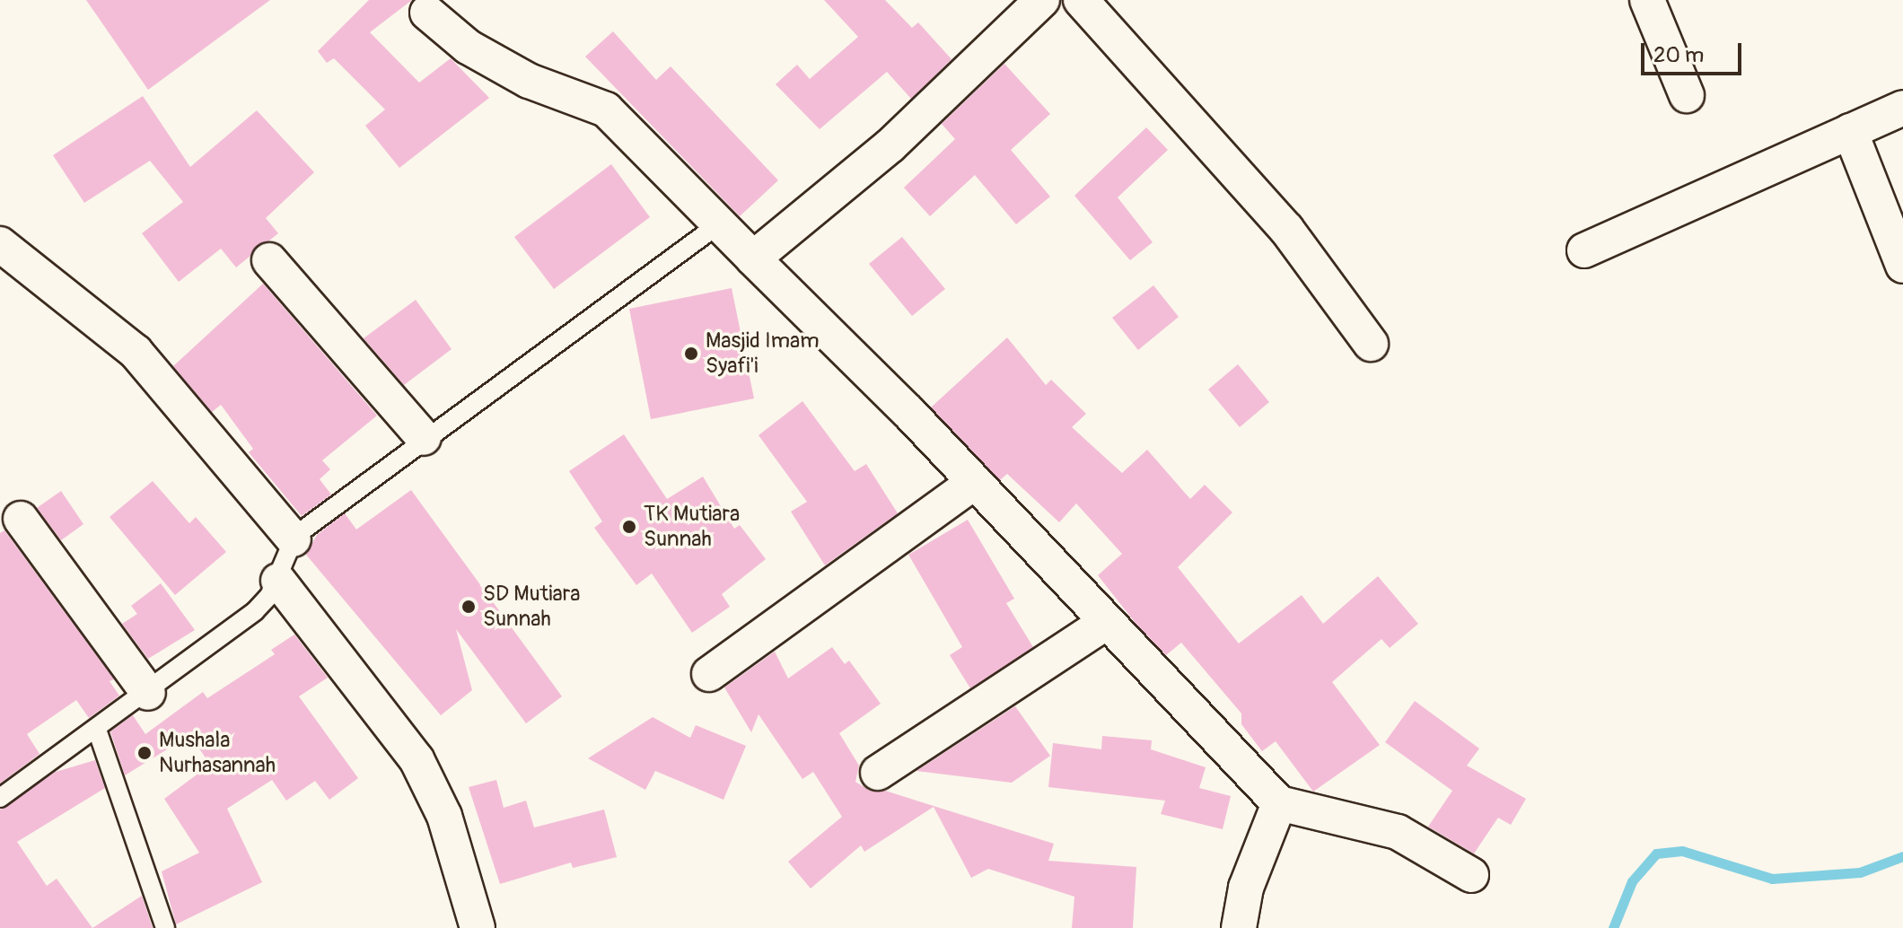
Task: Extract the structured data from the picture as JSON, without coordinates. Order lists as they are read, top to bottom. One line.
{"places":["Masjid Imam Syafi'i","TK Mutiara Sunnah","SD Mutiara Sunnah","Mushala Nurhasannah"],"scale_bar":"20 m"}
